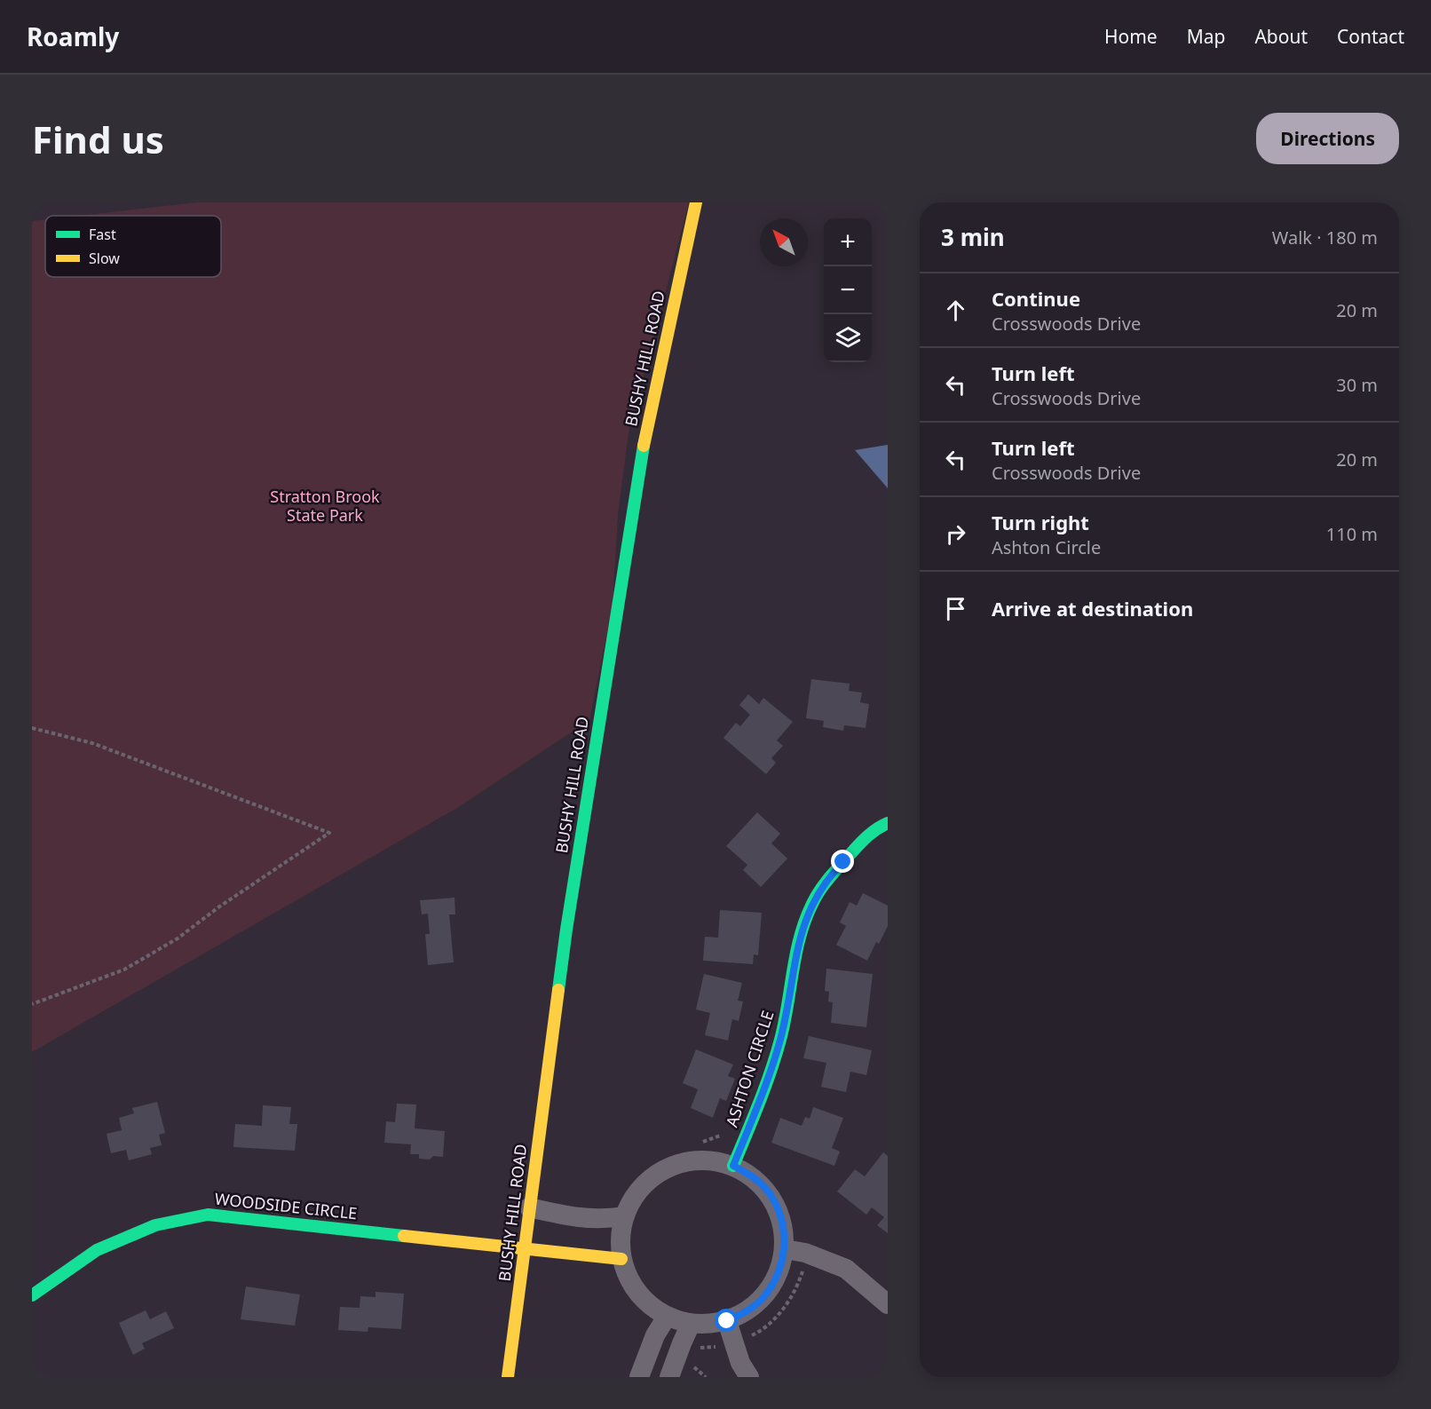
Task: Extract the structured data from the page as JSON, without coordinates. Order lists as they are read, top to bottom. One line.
{"streets":{"main road":["BUSHY HILL ROAD","ASHTON CIRCLE","WOODSIDE CIRCLE"]},"crossings":[["BUSHY HILL ROAD","WOODSIDE CIRCLE"],["ASHTON CIRCLE","WOODSIDE CIRCLE"]],"parks":["Stratton Brook State Park"],"legend":["Fast","Slow"],"north":"top left","page":{"header":"Roamly","nav":["Home","Map","About","Contact"],"buttons":"Directions","title":"Find us","heading":["3 min","Walk · 180 m"],"map_buttons":["+","−"],"list":[["Continue","Crosswoods Drive","20 m"],["Turn left","Crosswoods Drive","30 m"],["Turn left","Crosswoods Drive","20 m"],["Turn right","Ashton Circle","110 m"],"Arrive at destination"]}}
